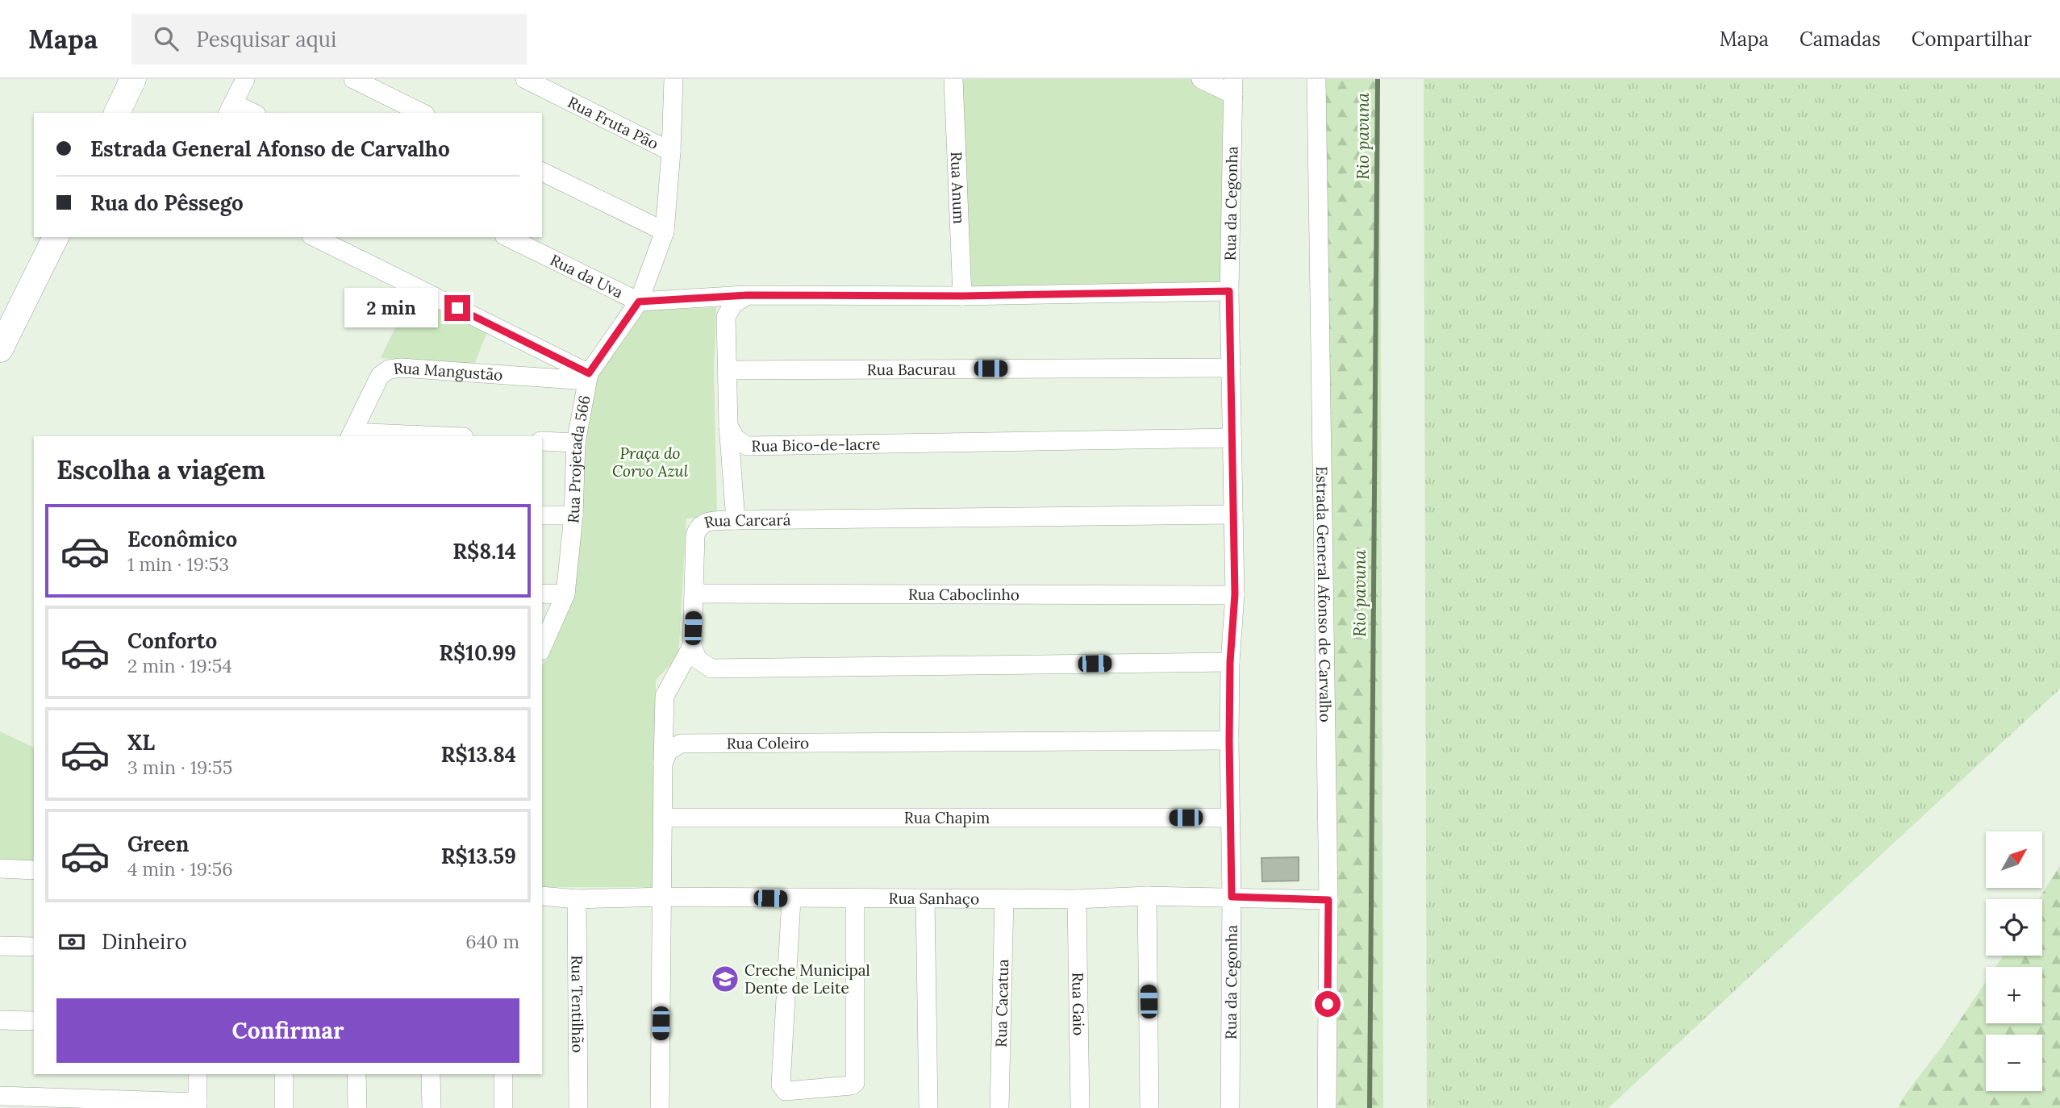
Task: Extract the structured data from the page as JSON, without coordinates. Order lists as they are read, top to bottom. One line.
{"streets":{"street":["Rua Fruta Pão","Rua Anum","Rua da Cegonha","Rua da Uva","Rua Bacurau","Rua Mangustão","Rua Bico-de-lacre","Rua Projetada 566","Rua Carcará","Estrada General Afonso de Carvalho","Rua Caboclinho","Rua Coleiro","Rua Chapim","Rua Sanhaço","Rua Cacatua","Rua Gaio","Rua Tentilhão"]},"crossings":[["Rua Fruta Pão","Rua Projetada 566"],["Rua da Cegonha","Rua Bacurau"],["Rua da Cegonha","Rua Bico-de-lacre"],["Rua da Cegonha","Rua Carcará"],["Rua da Cegonha","Rua Caboclinho"],["Rua da Cegonha","Rua Coleiro"],["Rua da Cegonha","Rua Chapim"],["Rua da Cegonha","Rua Sanhaço"],["Rua da Uva","Rua Projetada 566"],["Rua Mangustão","Rua Projetada 566"],["Rua Carcará","Rua Caboclinho"],["Estrada General Afonso de Carvalho","Rua Sanhaço"],["Rua Sanhaço","Rua Cacatua"],["Rua Sanhaço","Rua Gaio"],["Rua Sanhaço","Rua Tentilhão"]],"water":["Rio pavuna"],"parks":["Praça do Corvo Azul"],"places":{"school or university":["Creche Municipal Dente de Leite"]},"north":"top right","page":{"header":"Mapa","search":"Pesquisar aqui","nav":["Mapa","Camadas","Compartilhar"],"banner":["Estrada General Afonso de Carvalho","Rua do Pêssego"],"bubble":"2 min","heading":"Escolha a viagem","list":[{"name":"Econômico","note":"1 min · 19:53","value":"R$8.14"},{"name":"Conforto","note":"2 min · 19:54","value":"R$10.99"},{"name":"XL","note":"3 min · 19:55","value":"R$13.84"},{"name":"Green","note":"4 min · 19:56","value":"R$13.59"}],"map_buttons":["+","−"],"pay":["Dinheiro","640 m"],"buttons":"Confirmar"}}
